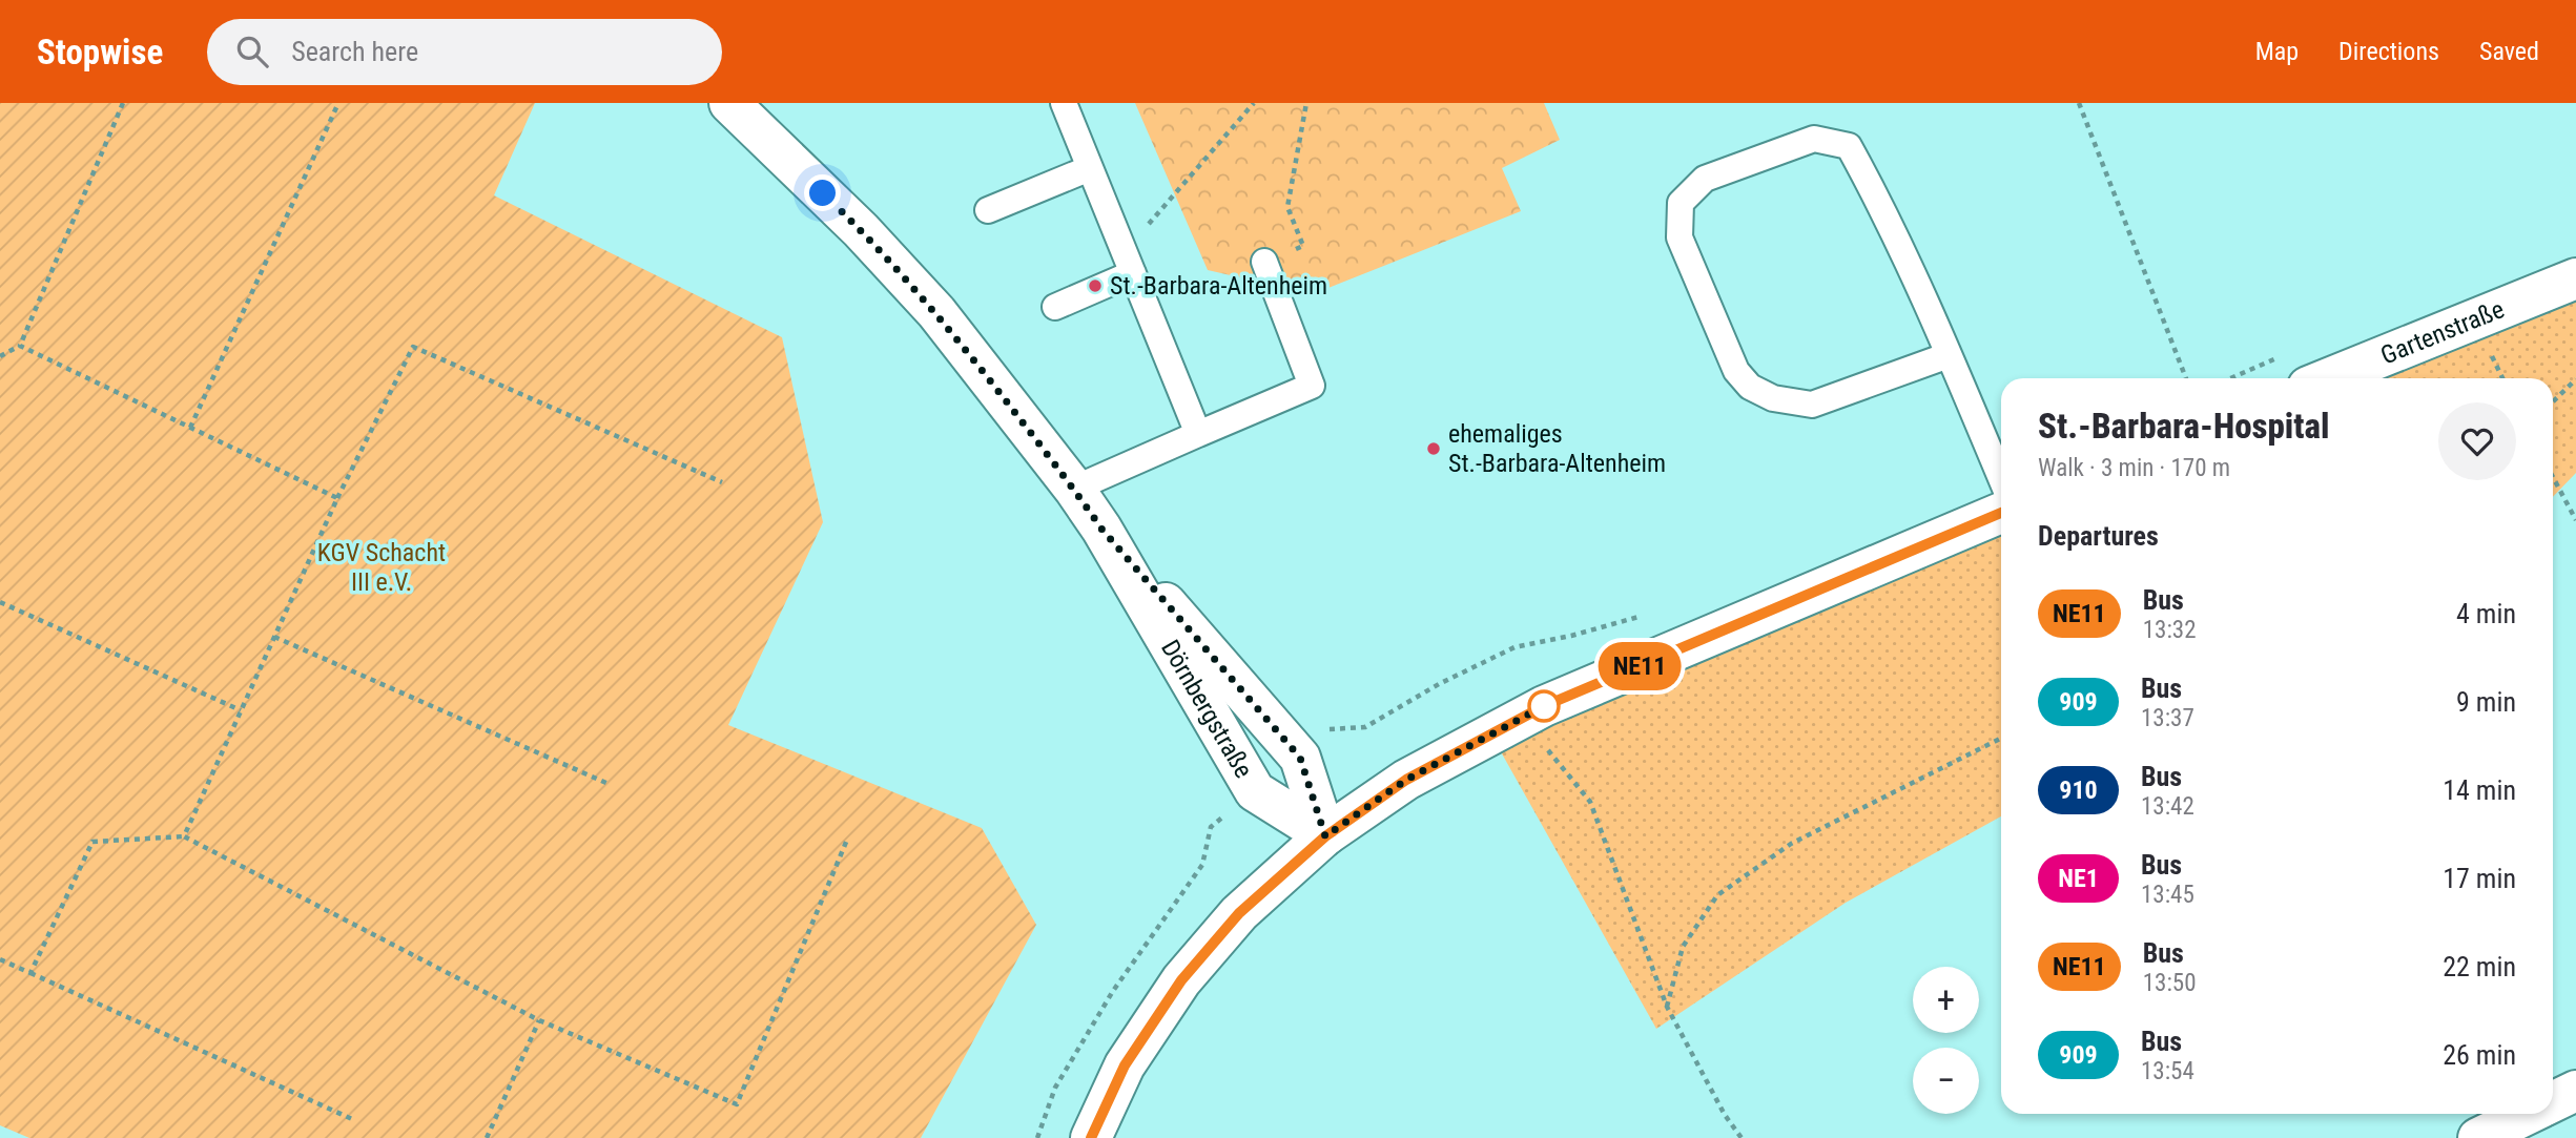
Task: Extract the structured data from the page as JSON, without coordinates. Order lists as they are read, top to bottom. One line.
{"streets":{"street":["Gartenstraße","Dörnbergstraße"]},"parks":["KGV Schacht III e.V."],"places":["St.-Barbara-Altenheim","ehemaliges St.-Barbara-Altenheim"],"lines":["bus line NE11"],"page":{"header":"Stopwise","search":"Search here","nav":["Map","Directions","Saved"],"on_map":"NE11","heading":[["St.-Barbara-Hospital","Walk · 3 min · 170 m"],"Departures"],"list":[{"mark":"NE11","name":"Bus","note":"13:32","value":"4 min"},{"mark":"909","name":"Bus","note":"13:37","value":"9 min"},{"mark":"910","name":"Bus","note":"13:42","value":"14 min"},{"mark":"NE1","name":"Bus","note":"13:45","value":"17 min"},{"mark":"NE11","name":"Bus","note":"13:50","value":"22 min"},{"mark":"909","name":"Bus","note":"13:54","value":"26 min"}],"map_buttons":["+","−"]}}
